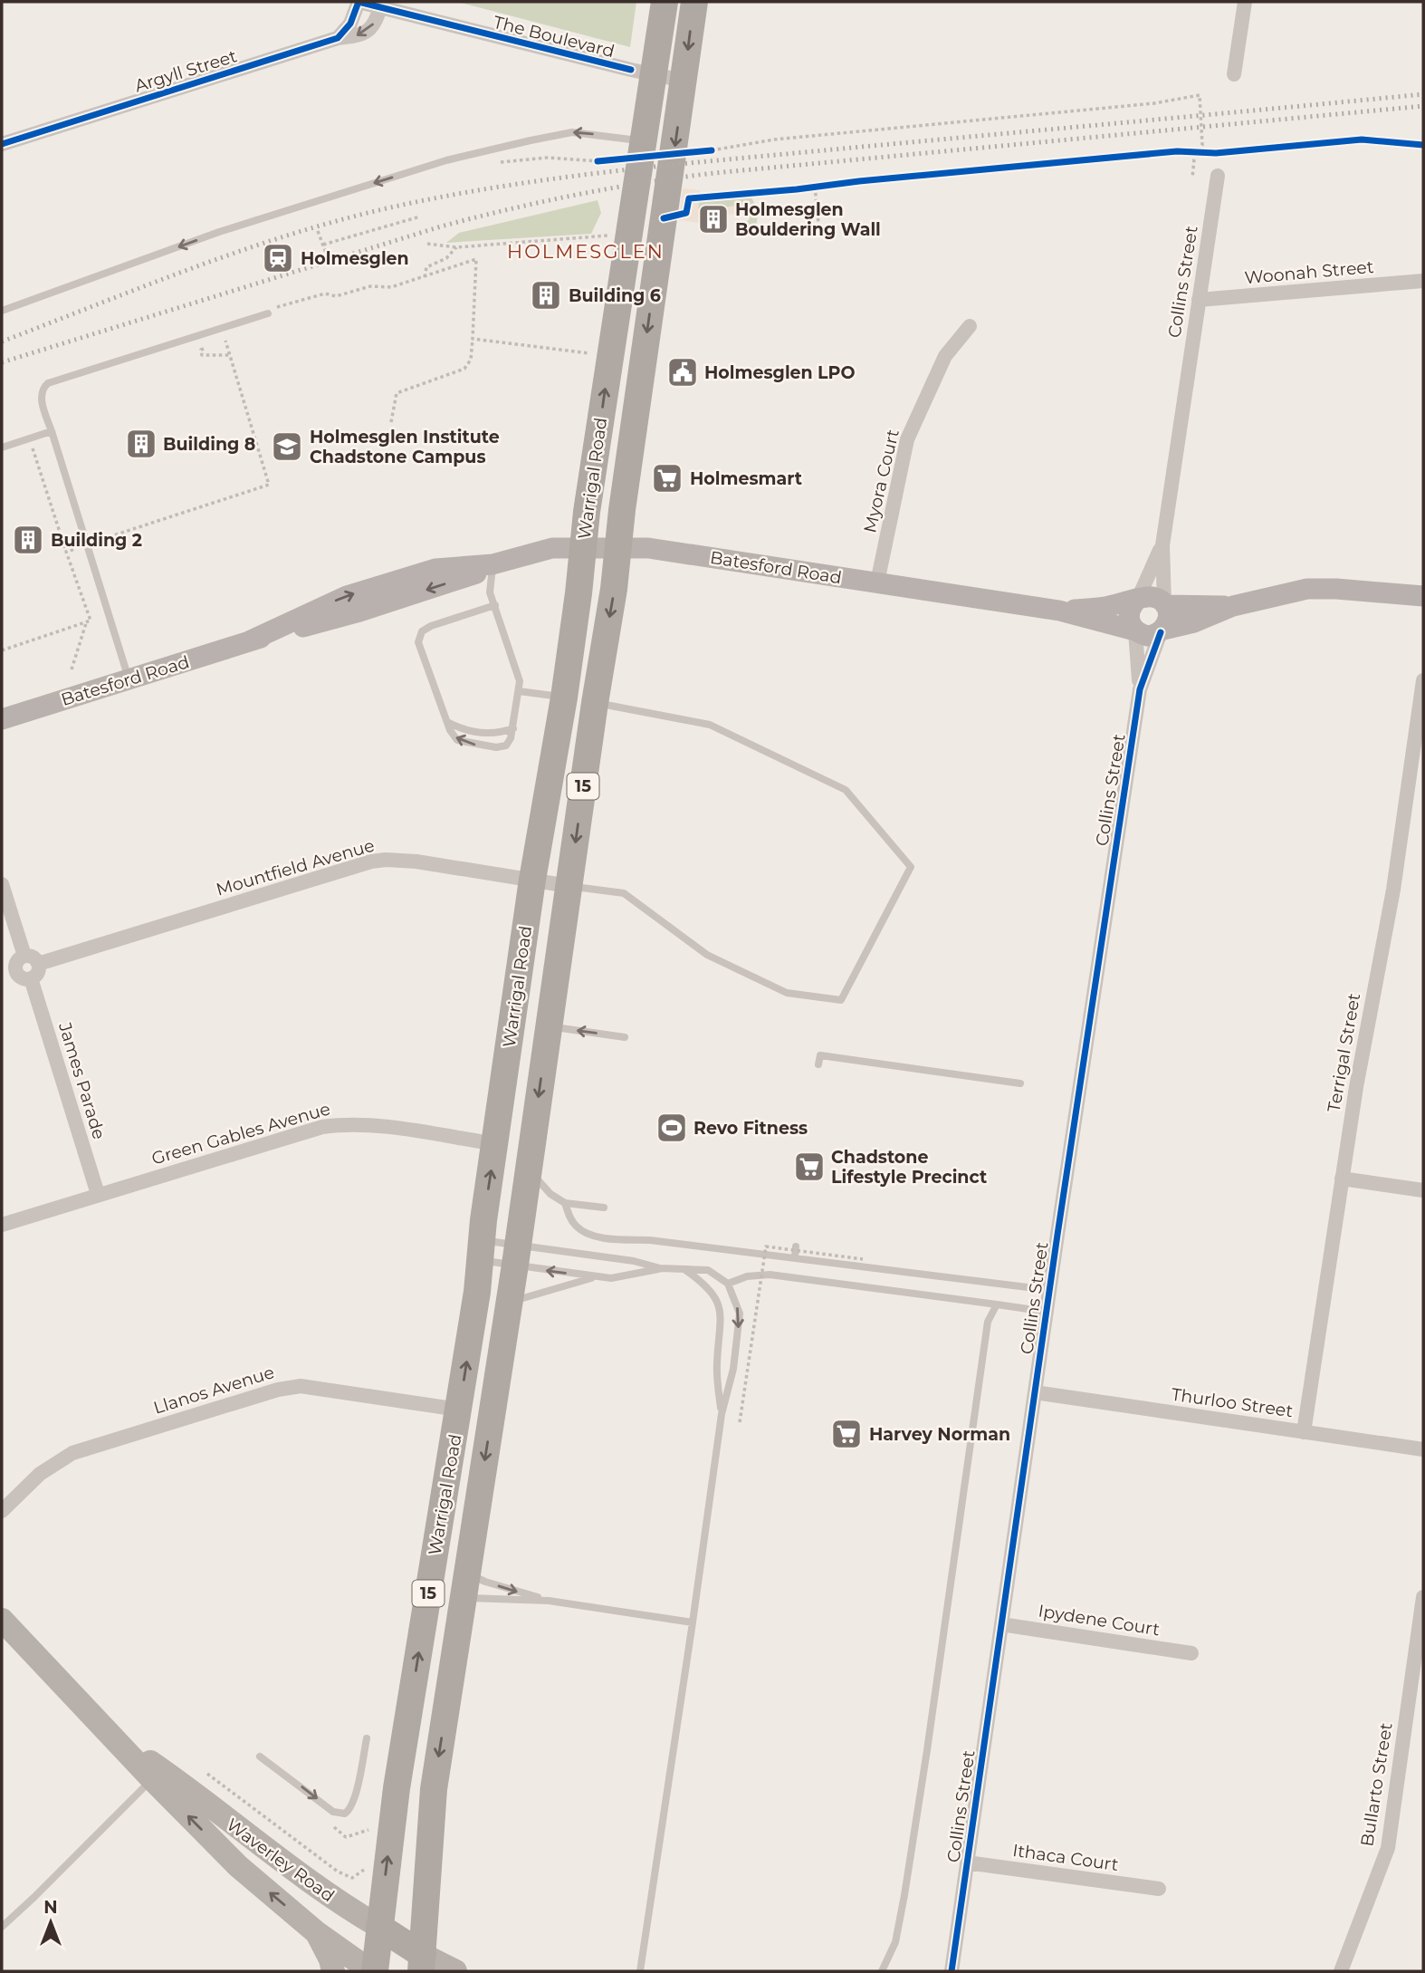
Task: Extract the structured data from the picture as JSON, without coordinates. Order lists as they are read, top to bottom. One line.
{"streets":{"highway":["Warrigal Road","15","Waverley Road"],"street":["The Boulevard","Argyll Street","Woonah Street","Collins Street","Myora Court","Batesford Road","Mountfield Avenue","Terrigal Street","James Parade","Green Gables Avenue","Llanos Avenue","Thurloo Street","Ipydene Court","Bullarto Street","Ithaca Court"]},"crossings":[["The Boulevard","Argyll Street"],["The Boulevard","Warrigal Road"],["Woonah Street","Collins Street"],["Collins Street","Batesford Road"],["Collins Street","Thurloo Street"],["Collins Street","Ipydene Court"],["Collins Street","Ithaca Court"],["Warrigal Road","Batesford Road"],["Warrigal Road","Mountfield Avenue"],["Warrigal Road","Green Gables Avenue"],["Warrigal Road","Llanos Avenue"],["Warrigal Road","Waverley Road"],["Myora Court","Batesford Road"],["Terrigal Street","Thurloo Street"],["James Parade","Green Gables Avenue"]],"districts":["HOLMESGLEN"],"places":{"building":["Holmesglen Bouldering Wall","Building 6","Building 8","Building 2"],"station":["Holmesglen"],"public building":["Holmesglen LPO"],"school or university":["Holmesglen Institute Chadstone Campus"],"supermarket":["Holmesmart","Chadstone Lifestyle Precinct","Harvey Norman"],"sports":["Revo Fitness"]},"north":"top"}
